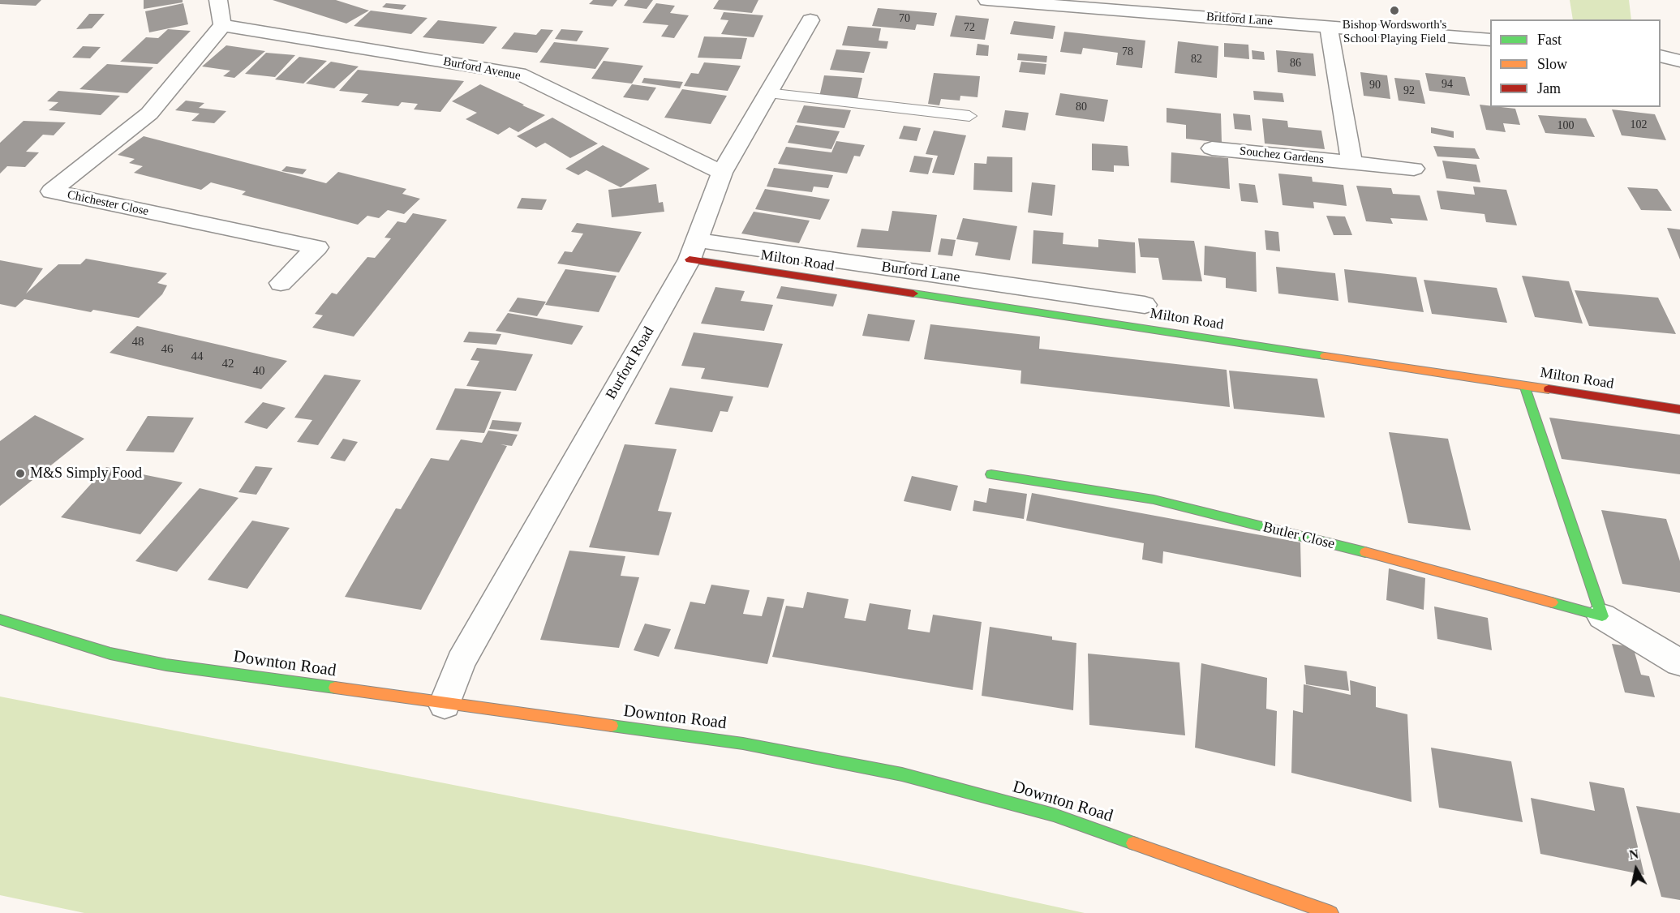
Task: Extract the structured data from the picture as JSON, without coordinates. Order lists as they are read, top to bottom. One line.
{"streets":{"main road":["Milton Road","Butler Close","Downton Road"],"street":["Britford Lane","Burford Avenue","Souchez Gardens","Chichester Close","Burford Lane","Burford Road"]},"crossings":[["Burford Avenue","Chichester Close"],["Burford Avenue","Burford Road"],["Milton Road","Burford Lane"],["Milton Road","Burford Road"],["Burford Lane","Burford Road"],["Burford Road","Downton Road"]],"places":["Bishop Wordsworth's School Playing Field","M&S Simply Food"],"house_numbers":["70","72","78","82","86","94","90","92","80","102","100","48","46","44","42","40"],"legend":["Fast","Slow","Jam"],"north":"top"}
